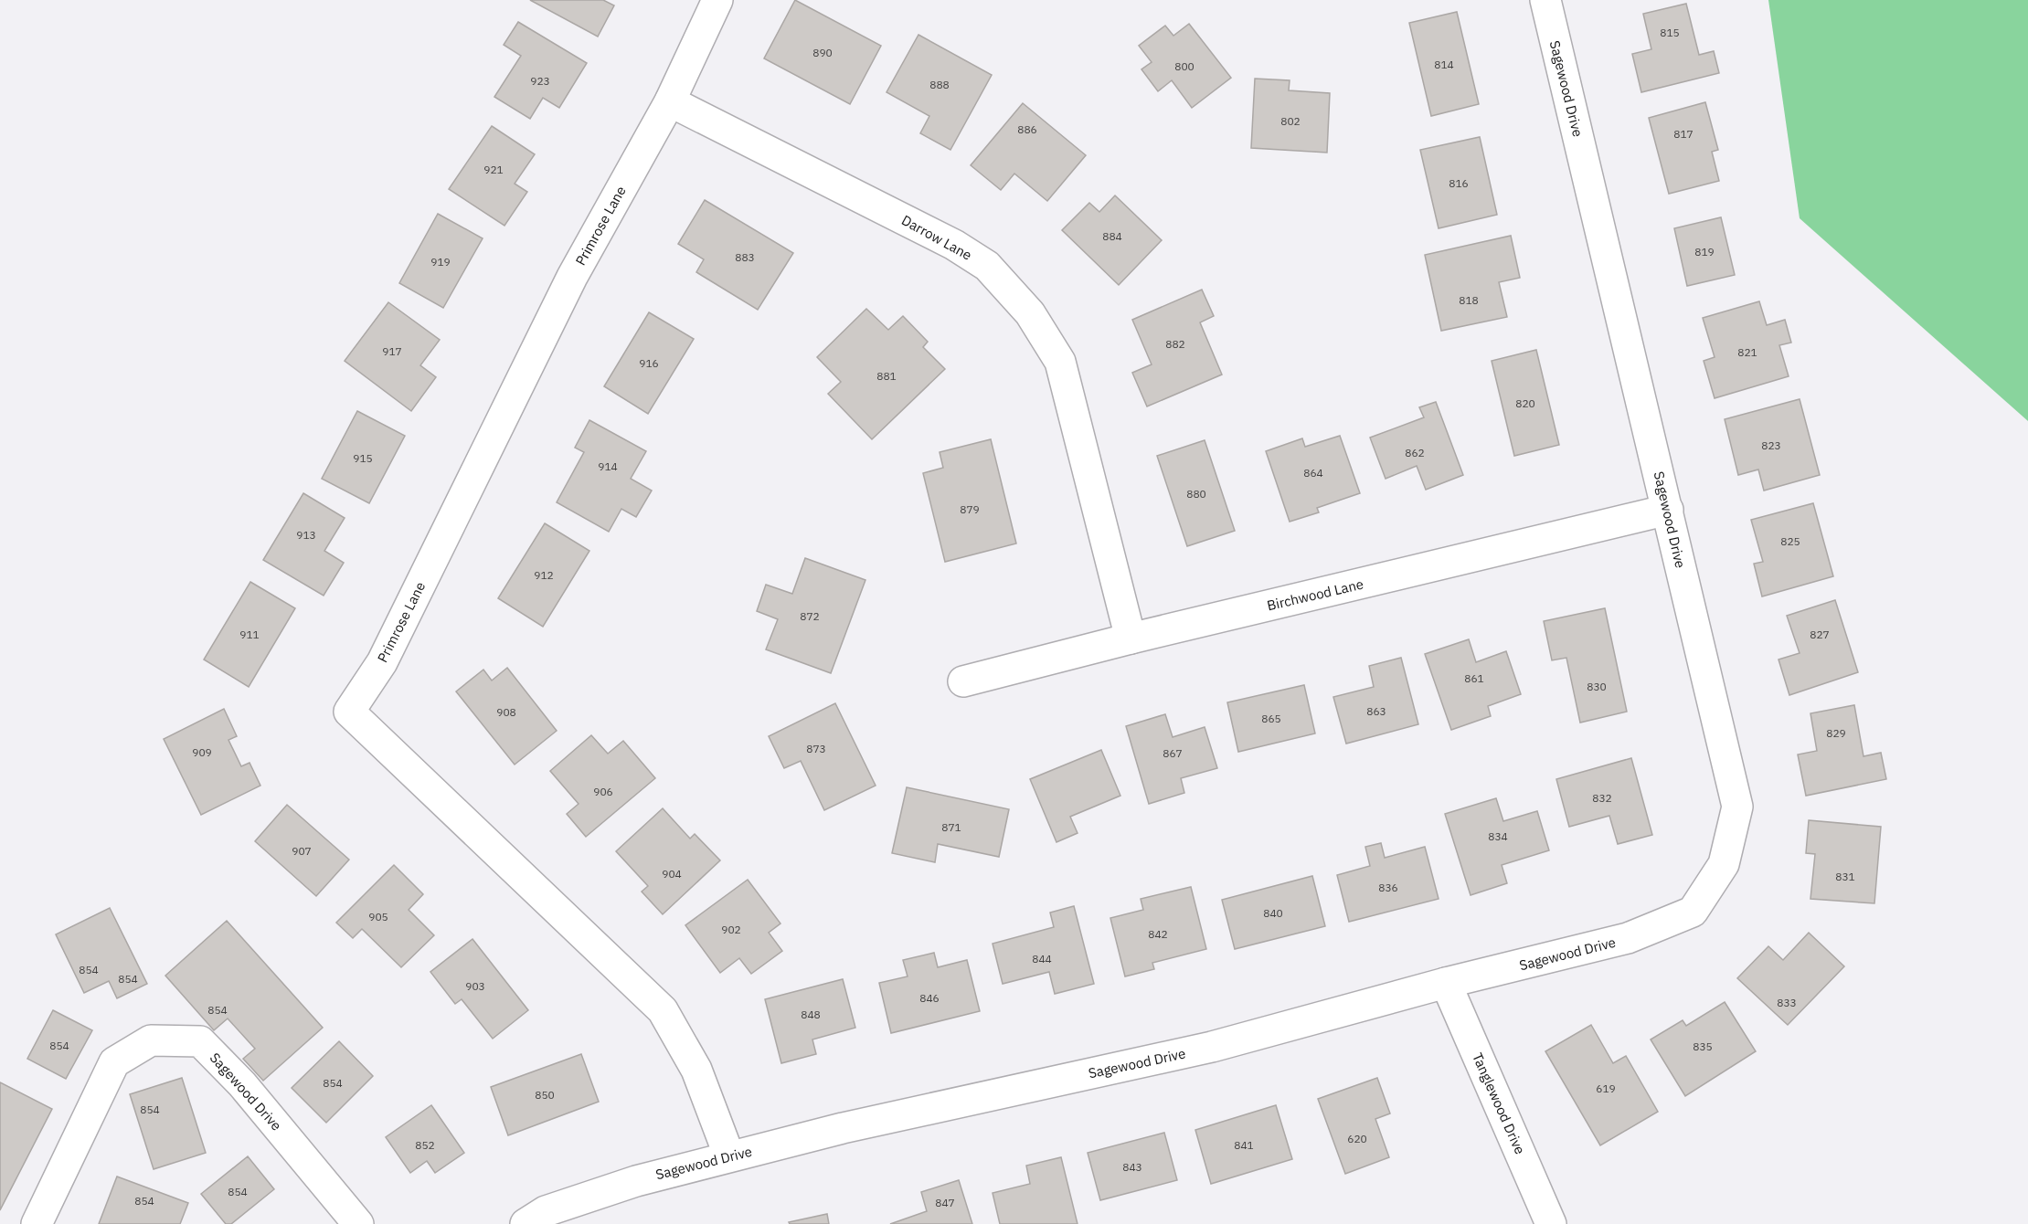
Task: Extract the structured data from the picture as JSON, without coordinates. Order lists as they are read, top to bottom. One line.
{"streets":{"street":["Sagewood Drive","Primrose Lane","Darrow Lane","Birchwood Lane","Tanglewood Drive"]},"crossings":[["Sagewood Drive","Primrose Lane"],["Sagewood Drive","Birchwood Lane"],["Sagewood Drive","Tanglewood Drive"],["Primrose Lane","Darrow Lane"],["Darrow Lane","Birchwood Lane"]],"house_numbers":["815","890","814","800","923","888","802","886","817","921","816","884","819","883","919","818","882","917","821","916","881","820","823","862","915","914","864","880","879","913","825","912","872","911","827","861","830","863","908","865","829","873","909","867","906","832","871","834","907","904","831","836","840","905","902","842","844","854","854","903","846","833","854","848","854","835","854","619","850","854","620","852","841","843","854","854","847"]}
